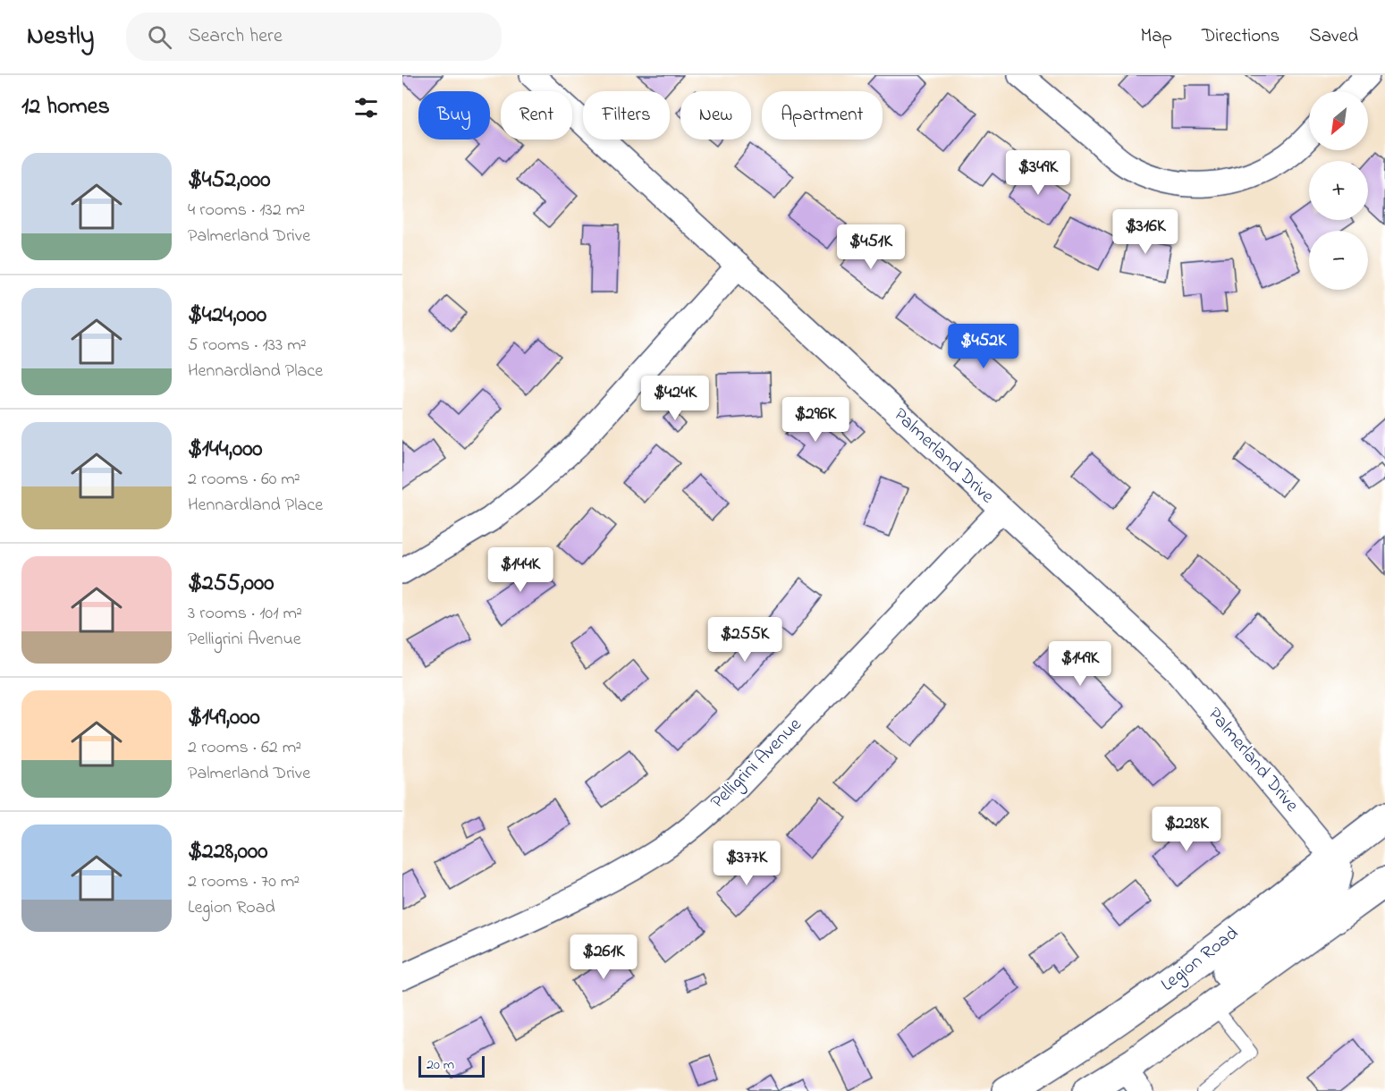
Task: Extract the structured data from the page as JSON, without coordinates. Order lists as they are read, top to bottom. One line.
{"streets":{"main road":["Legion Road"],"street":["Palmerland Drive","Pelligrini Avenue"]},"crossings":[["Palmerland Drive","Pelligrini Avenue"],["Palmerland Drive","Legion Road"]],"scale_bar":"20 m","north":"bottom left","page":{"header":"Nestly","search":"Search here","nav":["Map","Directions","Saved"],"heading":"12 homes","map_buttons":["+","−"],"chip":["Buy","Rent","Filters","New","Apartment"],"list":[{"name":"$452,000","note":"4 rooms · 132 m² · Palmerland Drive"},{"name":"$424,000","note":"5 rooms · 133 m² · Hennardland Place"},{"name":"$144,000","note":"2 rooms · 60 m² · Hennardland Place"},{"name":"$255,000","note":"3 rooms · 101 m² · Pelligrini Avenue"},{"name":"$149,000","note":"2 rooms · 62 m² · Palmerland Drive"},{"name":"$228,000","note":"2 rooms · 70 m² · Legion Road"}],"price":["$349K","$316K","$451K","$452K","$424K","$296K","$144K","$255K","$149K","$228K","$377K","$261K"],"scale":"20 m"}}
